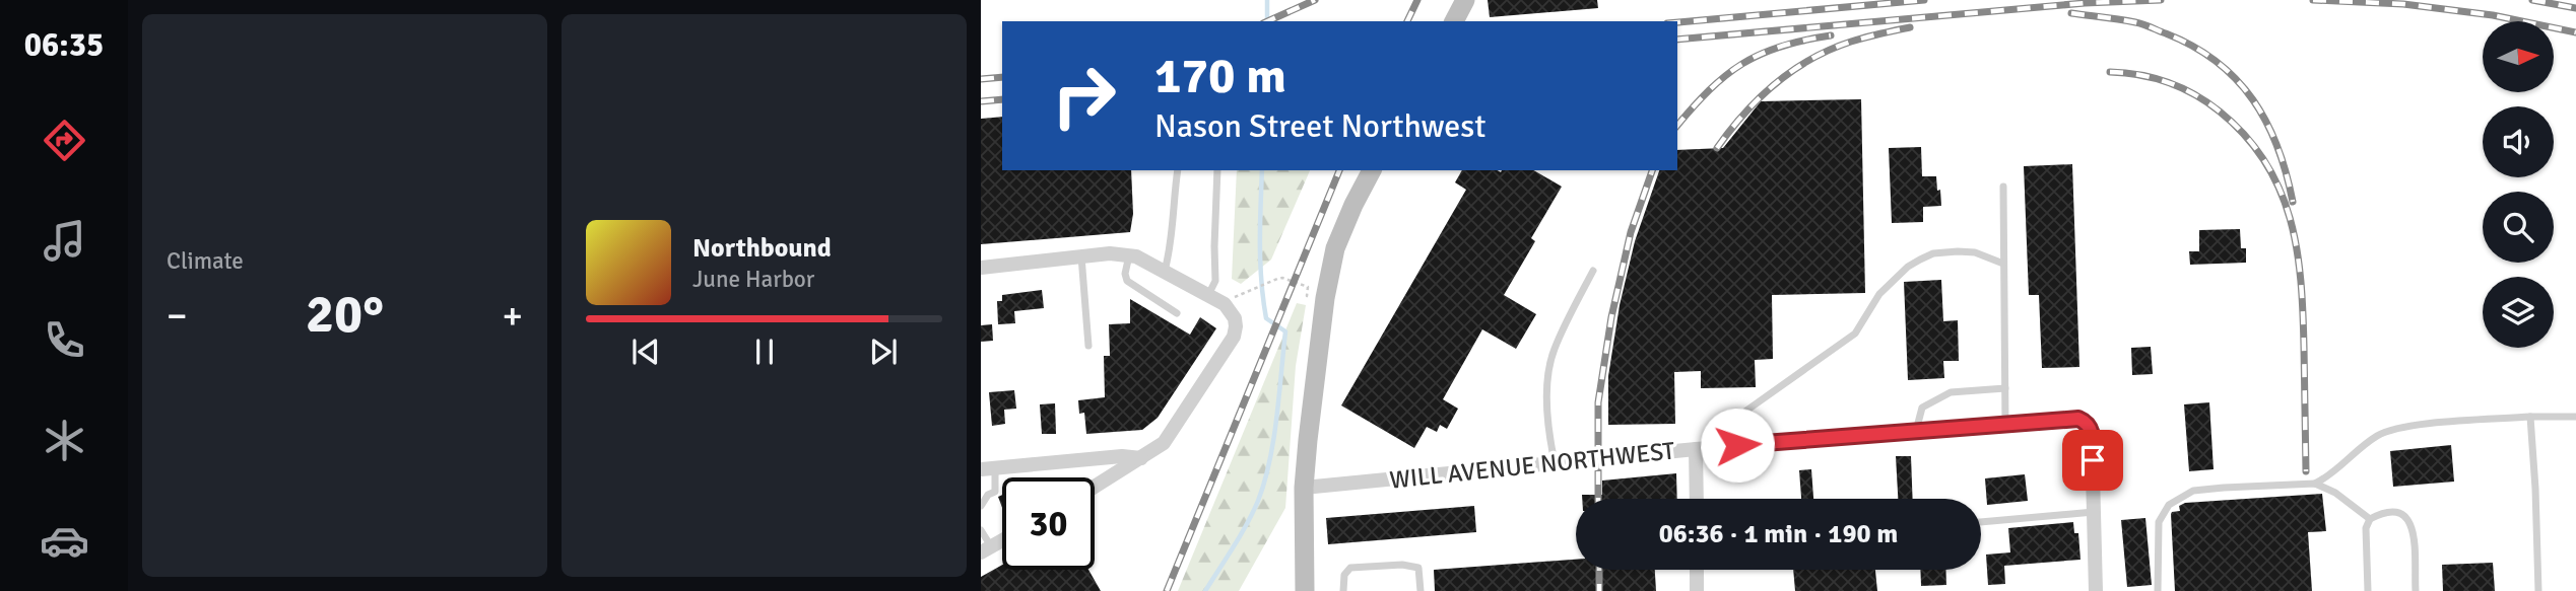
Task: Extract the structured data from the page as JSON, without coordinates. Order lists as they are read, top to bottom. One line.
{"streets":{"street":["WILL AVENUE NORTHWEST"]},"north":"right","page":{"tabs":"06:35","tile":"Climate","turn":["170 m","Nason Street Northwest"],"song":["Northbound","June Harbor"],"heat":["−","20°","+"],"limit":"30","trip":"06:36 · 1 min · 190 m"}}
